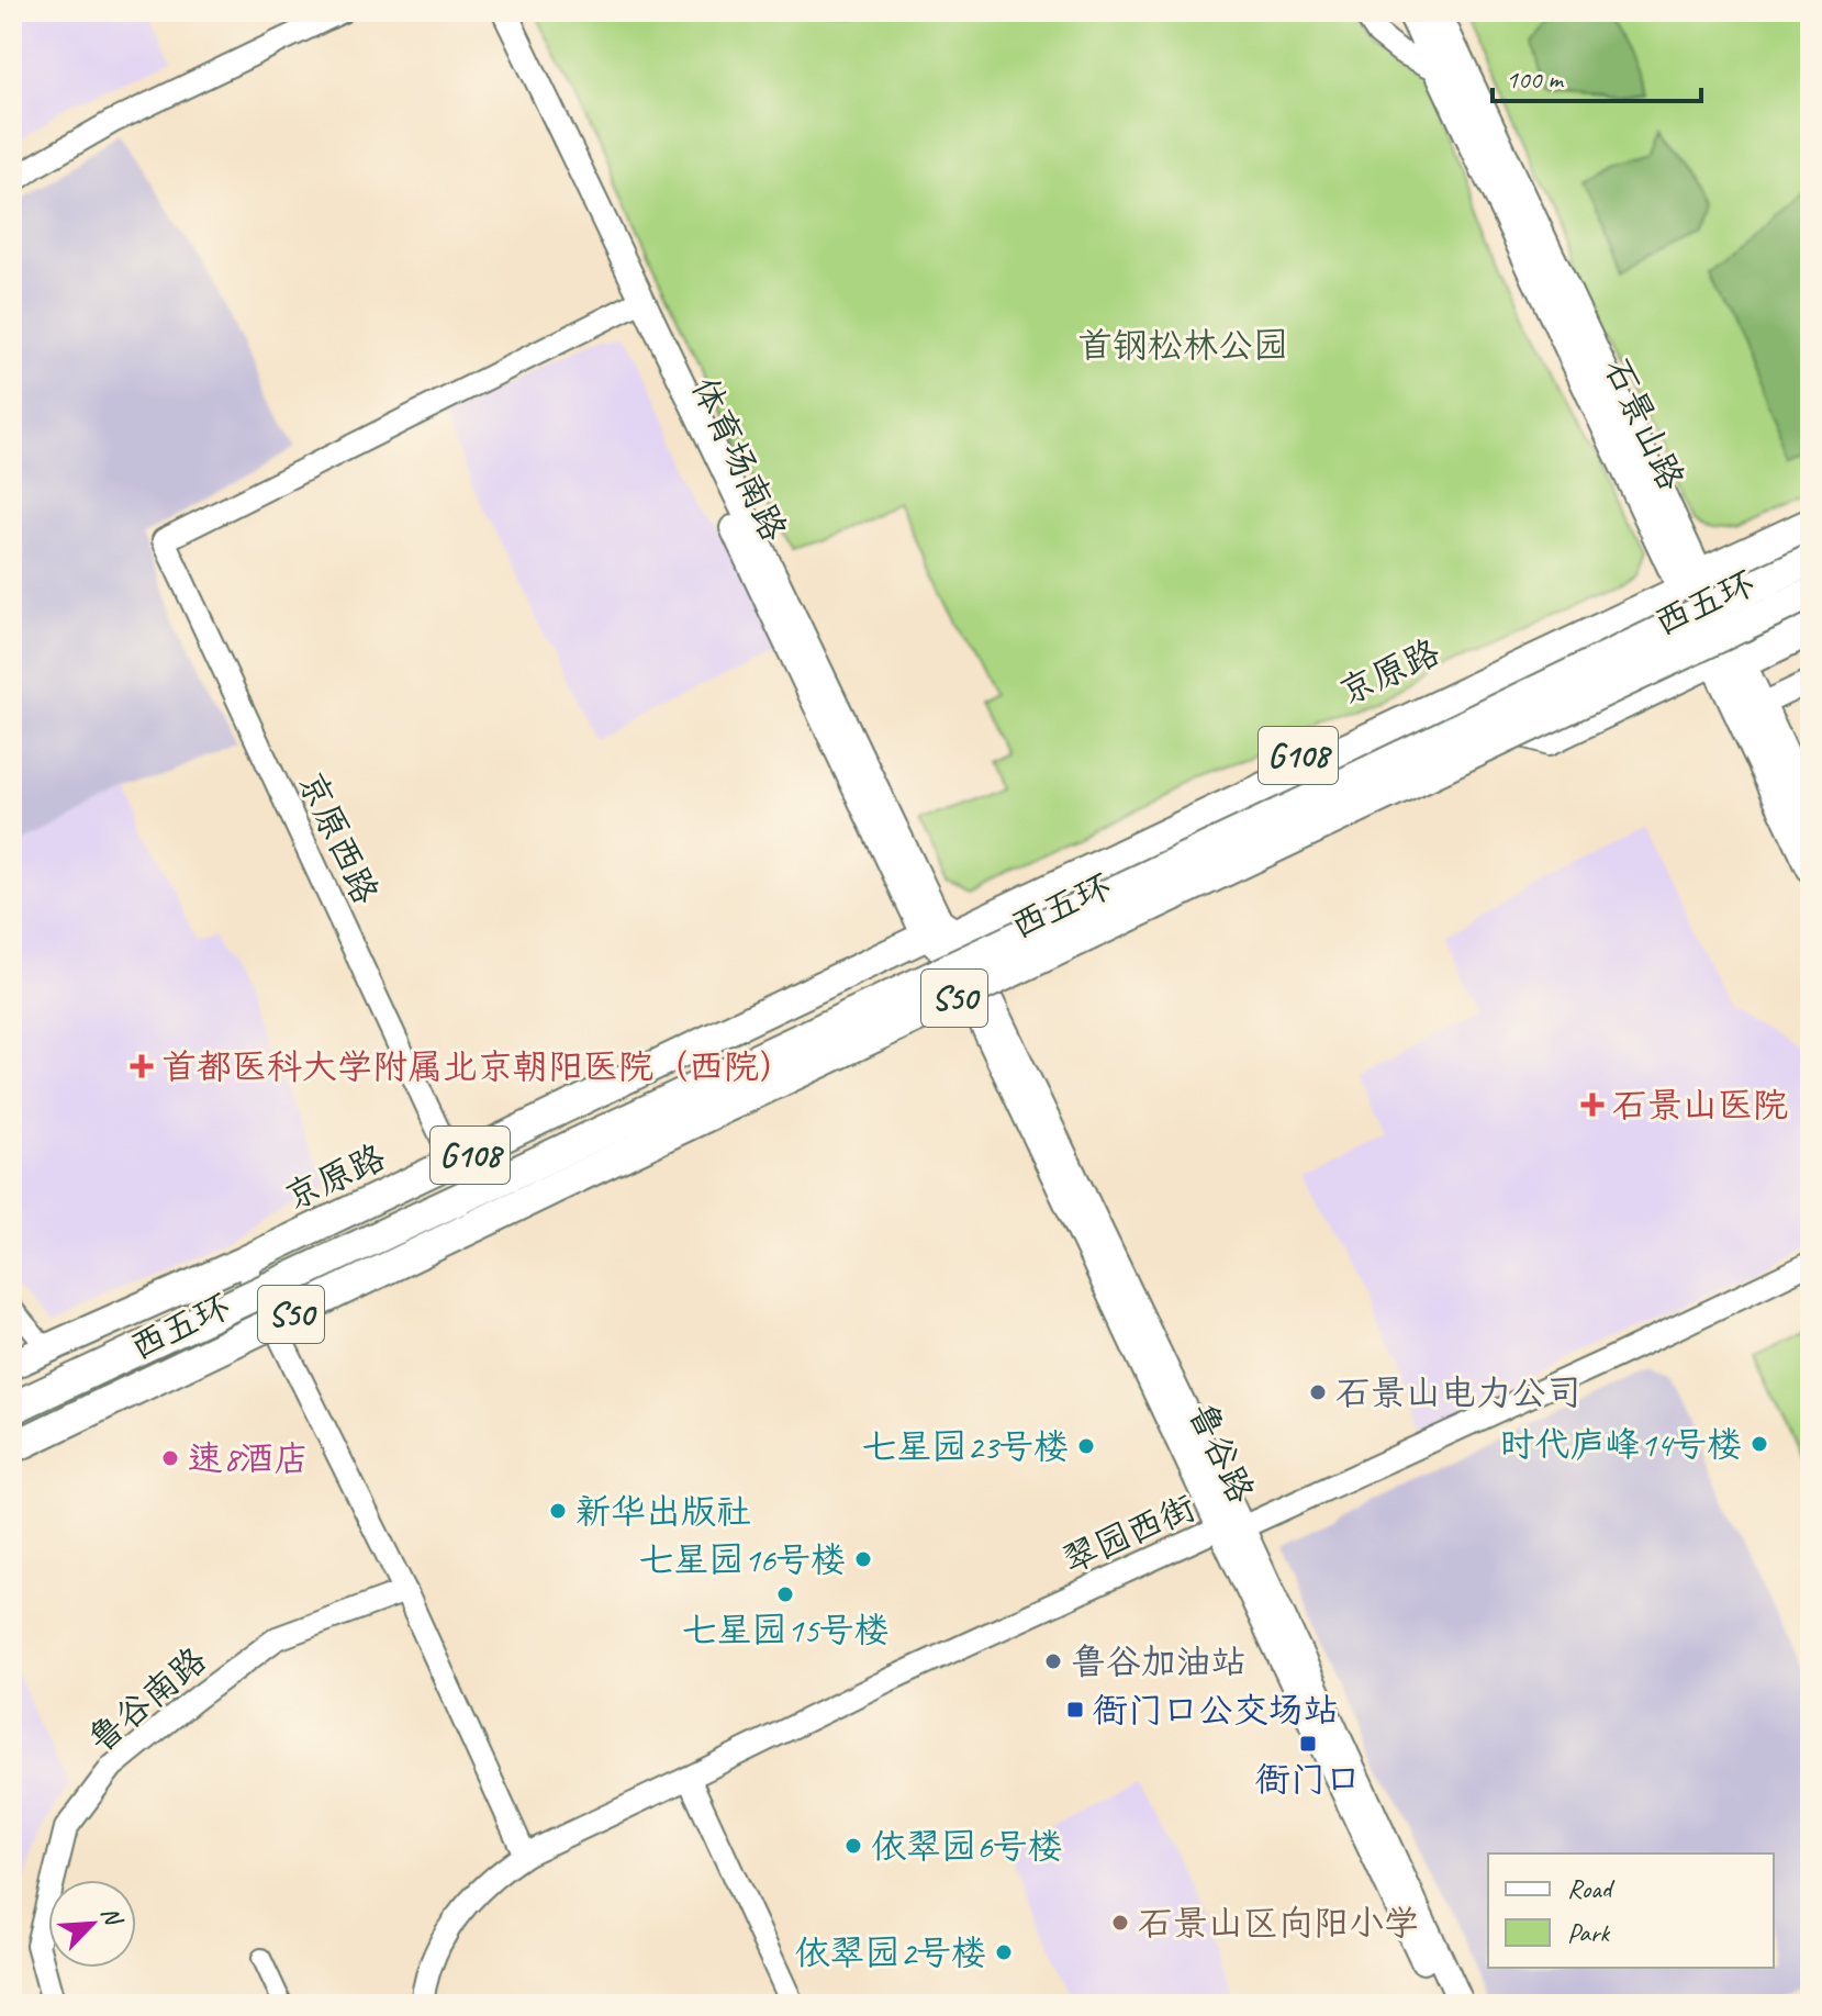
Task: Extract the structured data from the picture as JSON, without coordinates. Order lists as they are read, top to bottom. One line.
{"streets":{"highway":["石景山路","西五环","京原路","G108","S50"],"main road":["体育场南路","鲁谷路"],"street":["京原西路","翠园西街","鲁谷南路"]},"crossings":[["石景山路","京原路"],["体育场南路","京原路"],["体育场南路","京原西路"],["体育场南路","鲁谷路"],["京原路","京原西路"],["京原路","鲁谷路"],["鲁谷路","翠园西街"]],"parks":["首钢松林公园"],"places":{"health":["首都医科大学附属北京朝阳医院（西院）","石景山医院"],"other":["石景山电力公司","时代庐峰14号楼","七星园23号楼","速8酒店","新华出版社","七星园16号楼","七星园15号楼","鲁谷加油站","依翠园6号楼","石景山区向阳小学","依翠园2号楼"],"transit":["衙门口公交场站","衙门口"]},"legend":["Road","Park"],"scale_bar":"100 m","north":"top right"}
